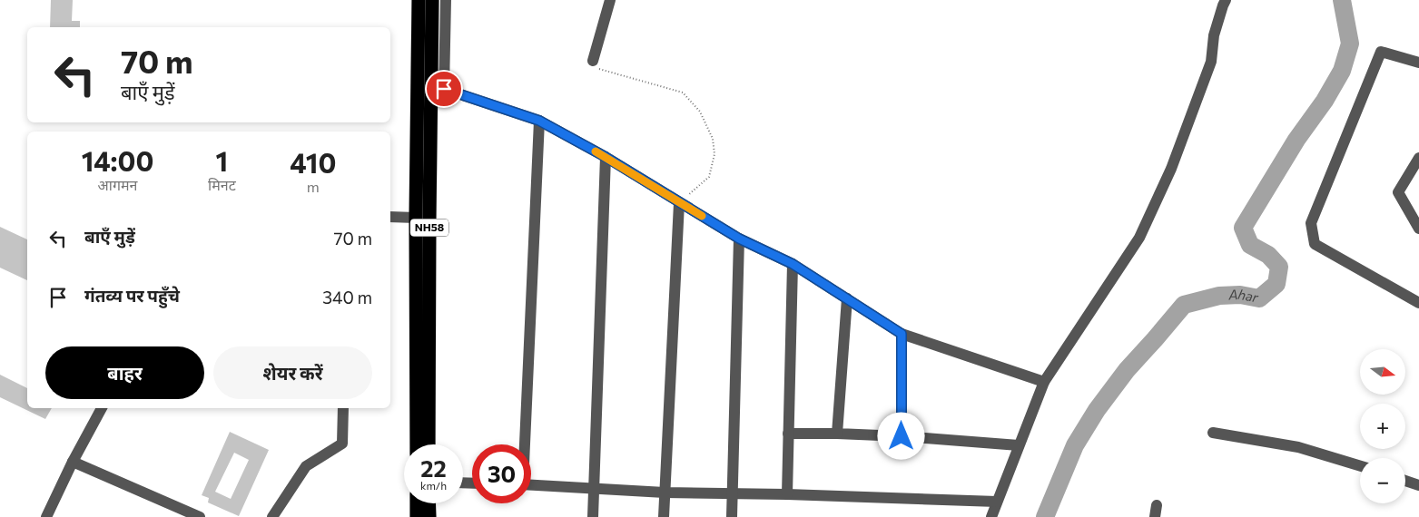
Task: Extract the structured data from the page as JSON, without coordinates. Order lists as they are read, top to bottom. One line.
{"streets":{"highway":["NH58"]},"water":["Ahar"],"north":"right","page":{"turn":["70 m","बाएँ मुड़ें"],"eta":["14:00","आगमन","1","मिनट","410","m"],"list":[{"name":"बाएँ मुड़ें","value":"70 m"},{"name":"गंतव्य पर पहुँचे","value":"340 m"}],"buttons":["बाहर","शेयर करें"],"map_buttons":["+","−"],"speed":"22 km/h","limit":"30"}}
